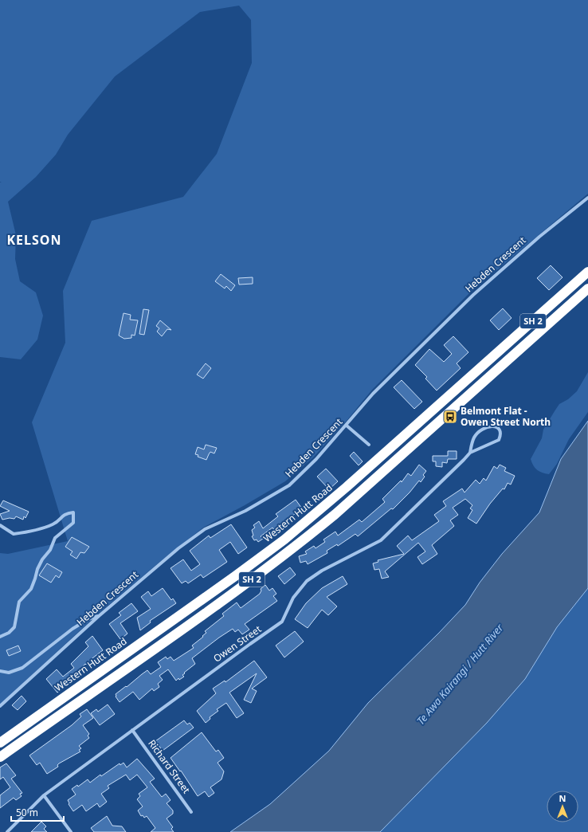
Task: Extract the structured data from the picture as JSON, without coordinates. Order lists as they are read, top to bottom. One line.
{"streets":{"highway":["SH 2","Western Hutt Road"],"street":["Hebden Crescent","Owen Street","Richard Street"]},"crossings":[["Owen Street","Richard Street"]],"districts":["KELSON"],"water":["Te Awa Kairangi / Hutt River"],"places":{"bus stop":["Belmont Flat - Owen Street North"]},"scale_bar":"50 m","north":"top"}
